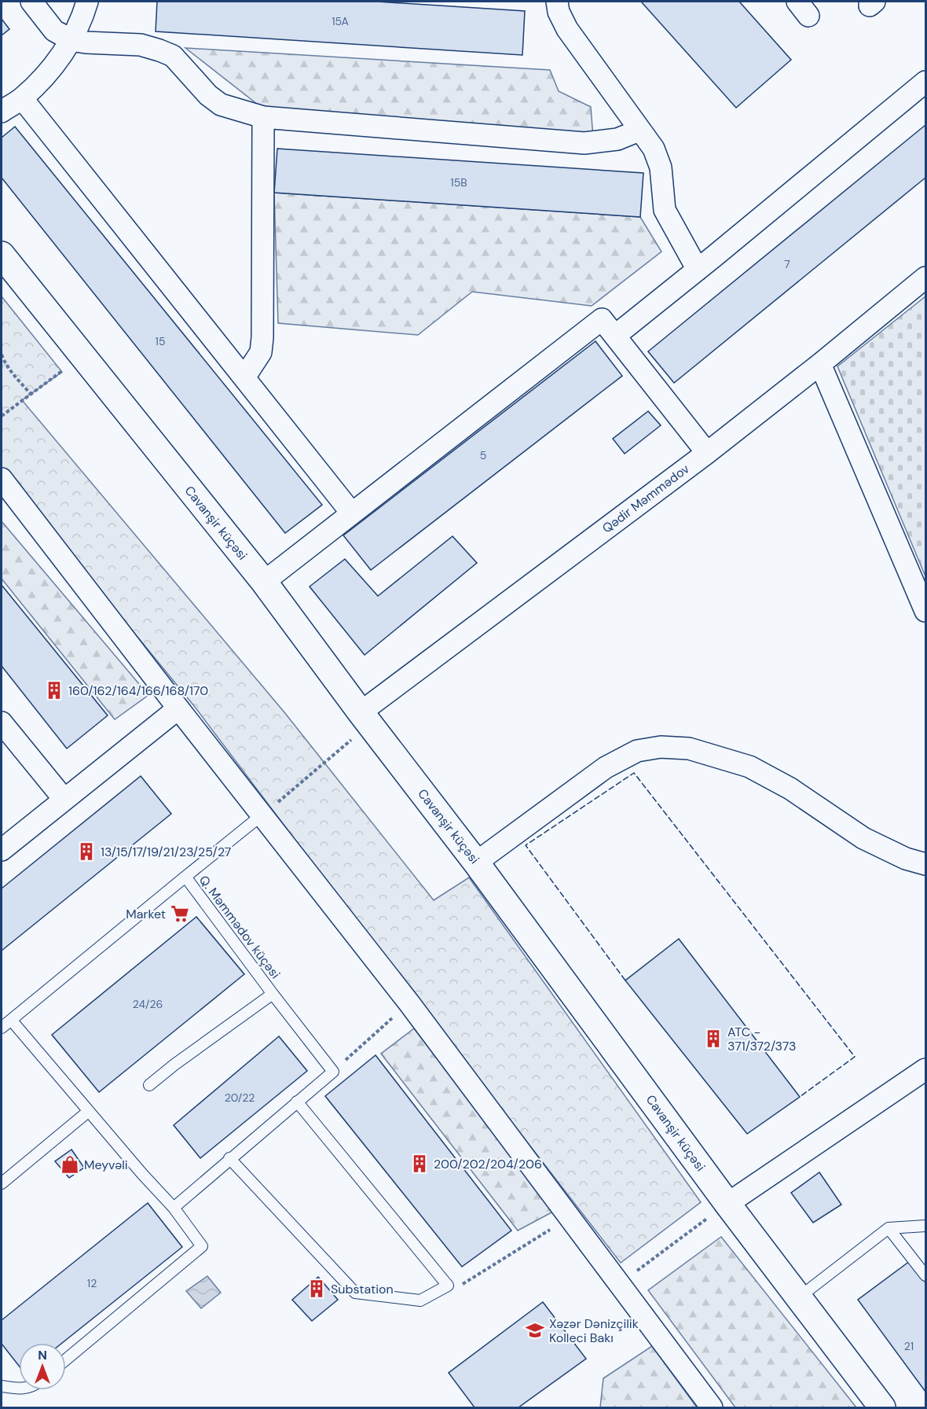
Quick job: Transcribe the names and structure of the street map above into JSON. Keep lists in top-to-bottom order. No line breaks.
{"streets":{"street":["Qədir Məmmədov","Cavanşir küçəsi"],"lane":["Q. Məmmədov küçəsi"]},"crossings":[["Qədir Məmmədov","Cavanşir küçəsi"]],"places":{"building":["160/162/164/166/168/170","13/15/17/19/21/23/25/27","ATC - 371/372/373","200/202/204/206","Substation"],"supermarket":["Market"],"shop":["Meyvəli"],"school or university":["Xəzər Dənizçilik Kolleci Bakı"]},"house_numbers":["15A","15B","7","15","5","24/26","20/22","12","21"],"north":"top"}
